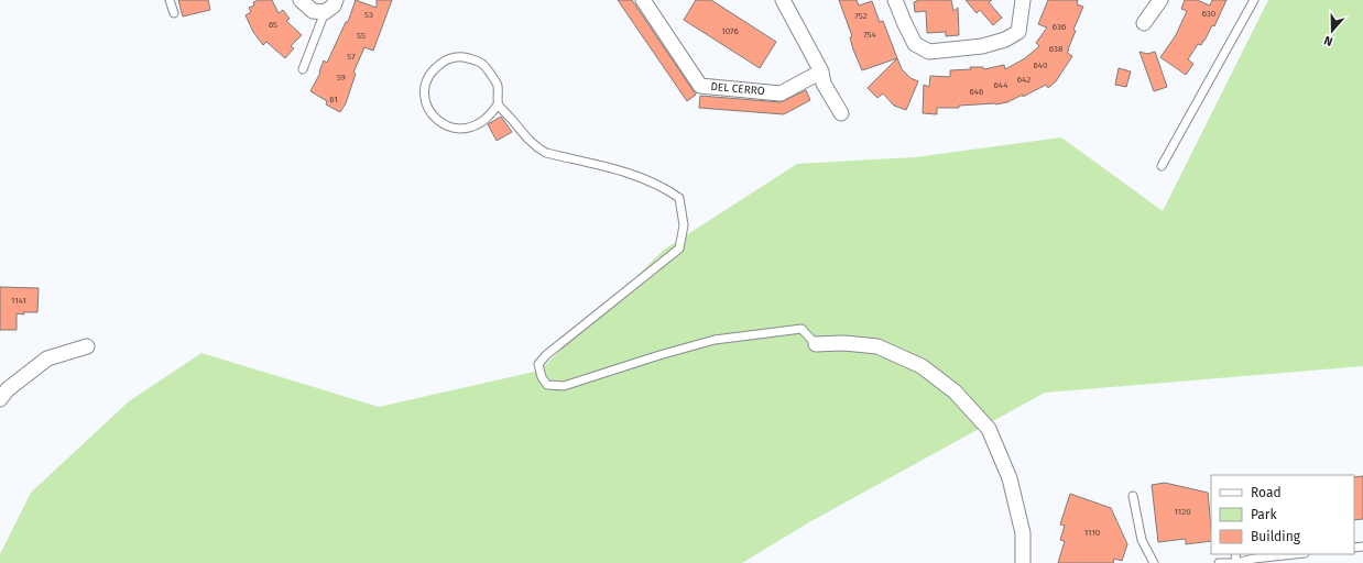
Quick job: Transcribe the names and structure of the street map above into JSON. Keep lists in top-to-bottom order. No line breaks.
{"streets":{"street":["DEL CERRO"]},"house_numbers":["630","53","752","65","636","1076","754","55","638","57","640","59","642","644","646","61","1141","1120","1110"],"legend":["Road","Park","Building"],"north":"bottom"}
